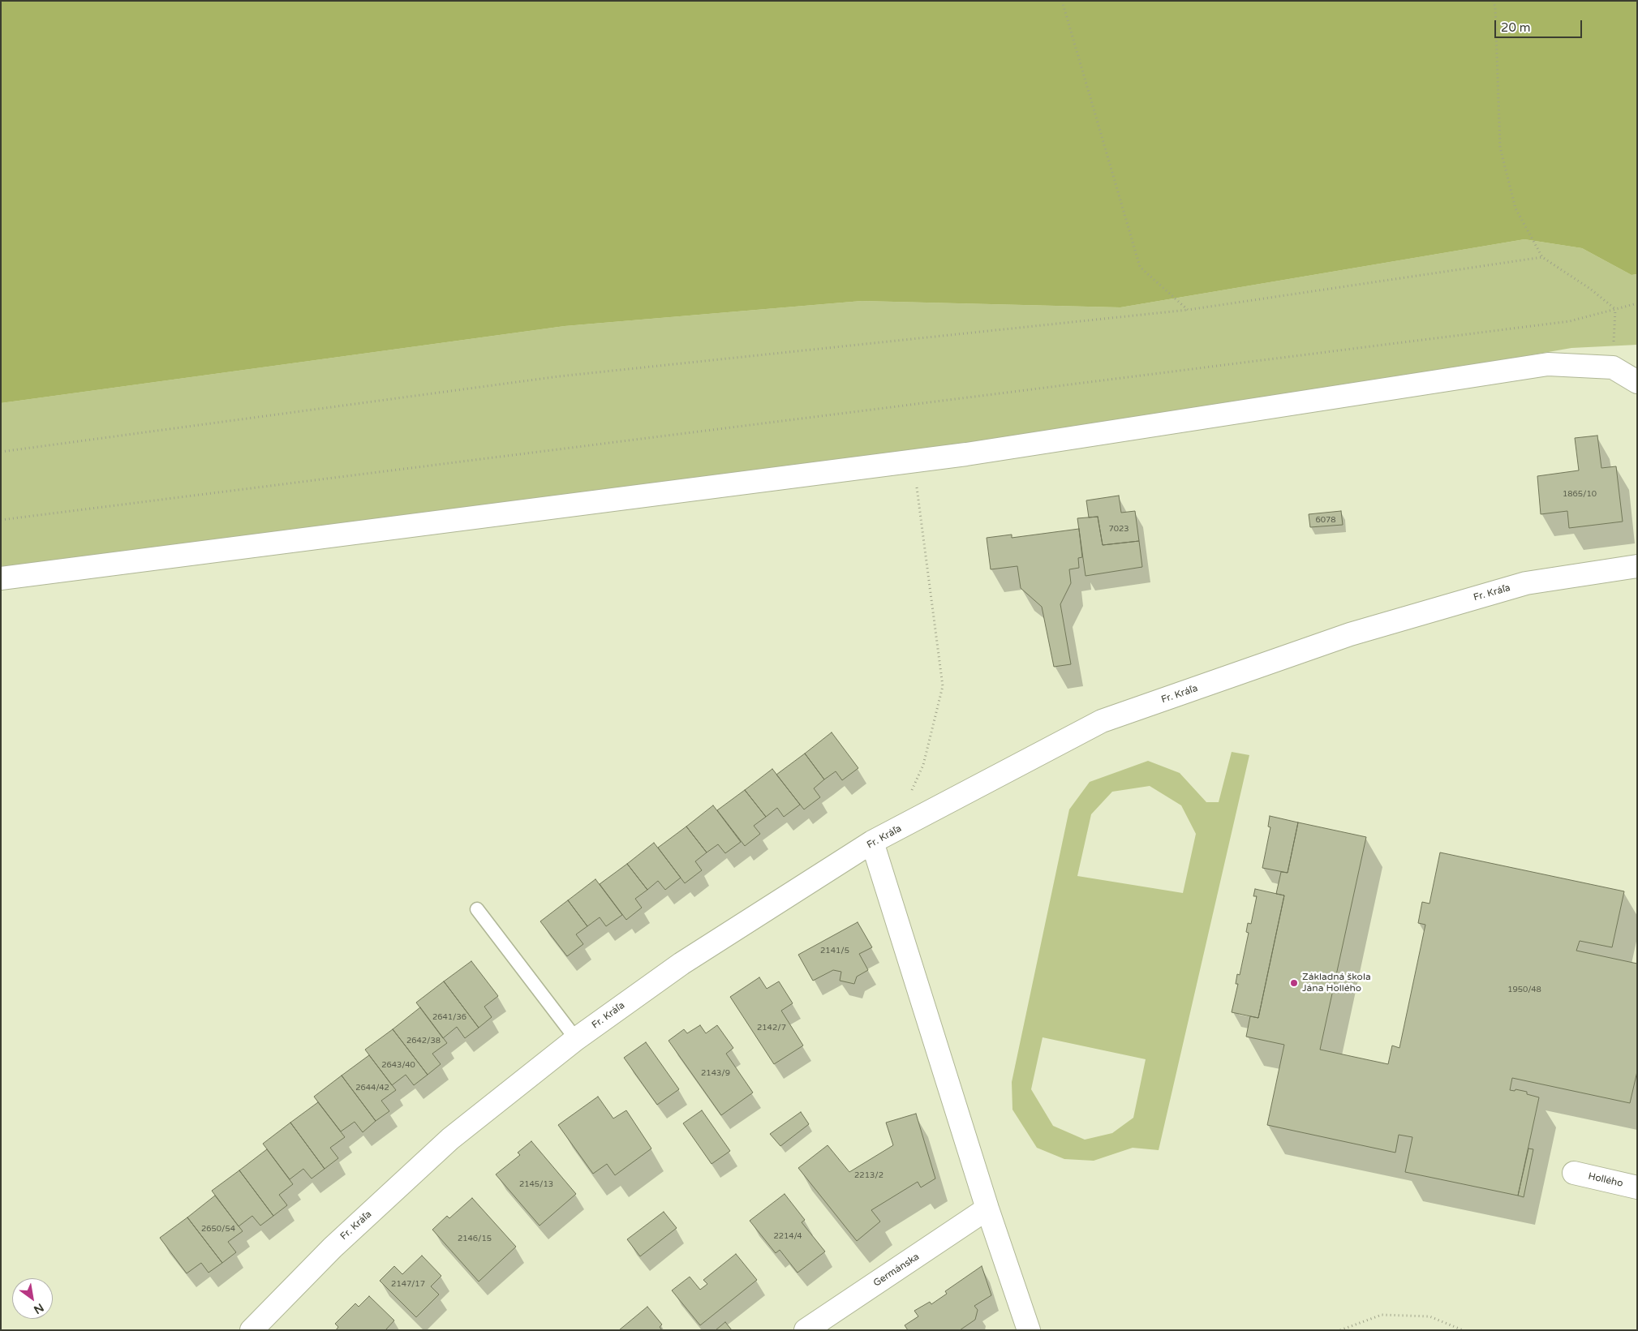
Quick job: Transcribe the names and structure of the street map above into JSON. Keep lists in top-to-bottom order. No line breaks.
{"streets":{"street":["Fr. Kráľa","Hollého","Germánska"]},"places":["Základná škola Jána Hollého"],"house_numbers":["1865/10","6078","7023","2141/5","1950/48","2641/36","2142/7","2642/38","2643/40","2143/9","2644/42","2213/2","2145/13","2650/54","2214/4","2146/15","2147/17"],"scale_bar":"20 m","north":"bottom right"}
